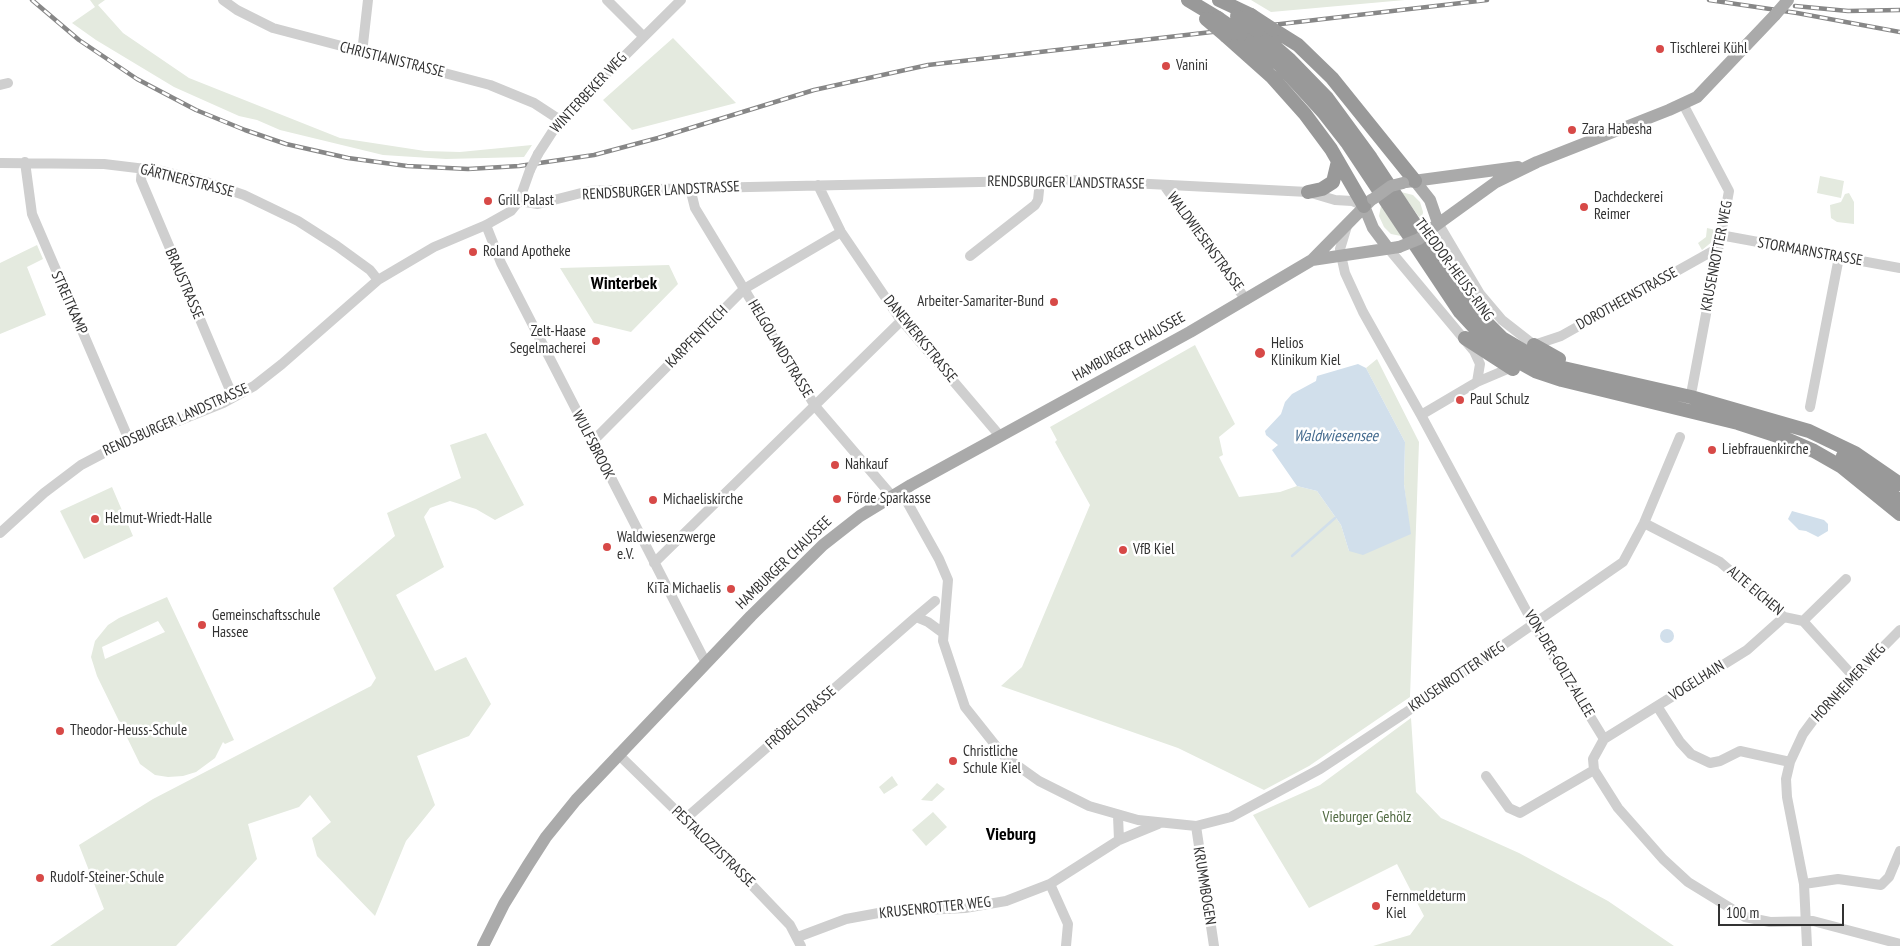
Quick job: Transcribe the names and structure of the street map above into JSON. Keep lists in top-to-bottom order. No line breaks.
{"streets":{"highway":["THEODOR-HEUSS-RING"],"main road":["HAMBURGER CHAUSSEE"],"street":["CHRISTIANISTRASSE","WINTERBEKER WEG","GÄRTNERSTRASSE","RENDSBURGER LANDSTRASSE","WALDWIESENSTRASSE","STORMARNSTRASSE","KRUSENROTTER WEG","BRAUSTRASSE","DOROTHEENSTRASSE","STREITKAMP","KARPFENTEICH","DANEWERKSTRASSE","HELGOLANDSTRASSE","WULFSBROOK","ALTE EICHEN","VON-DER-GOLTZ-ALLEE","VOGELHAIN","HORNHEIMER WEG","FRÖBELSTRASSE","PESTALOZZISTRASSE","KRUMMBOGEN"]},"crossings":[["CHRISTIANISTRASSE","WINTERBEKER WEG"],["WINTERBEKER WEG","RENDSBURGER LANDSTRASSE"],["GÄRTNERSTRASSE","RENDSBURGER LANDSTRASSE"],["GÄRTNERSTRASSE","BRAUSTRASSE"],["GÄRTNERSTRASSE","STREITKAMP"],["RENDSBURGER LANDSTRASSE","WALDWIESENSTRASSE"],["RENDSBURGER LANDSTRASSE","THEODOR-HEUSS-RING"],["RENDSBURGER LANDSTRASSE","BRAUSTRASSE"],["RENDSBURGER LANDSTRASSE","STREITKAMP"],["RENDSBURGER LANDSTRASSE","DANEWERKSTRASSE"],["RENDSBURGER LANDSTRASSE","HAMBURGER CHAUSSEE"],["RENDSBURGER LANDSTRASSE","HELGOLANDSTRASSE"],["RENDSBURGER LANDSTRASSE","WULFSBROOK"],["WALDWIESENSTRASSE","HAMBURGER CHAUSSEE"],["STORMARNSTRASSE","KRUSENROTTER WEG"],["KRUSENROTTER WEG","DOROTHEENSTRASSE"],["KRUSENROTTER WEG","HAMBURGER CHAUSSEE"],["KRUSENROTTER WEG","HELGOLANDSTRASSE"],["KRUSENROTTER WEG","ALTE EICHEN"],["KRUSENROTTER WEG","VON-DER-GOLTZ-ALLEE"],["KRUSENROTTER WEG","PESTALOZZISTRASSE"],["KRUSENROTTER WEG","KRUMMBOGEN"],["THEODOR-HEUSS-RING","DOROTHEENSTRASSE"],["THEODOR-HEUSS-RING","HAMBURGER CHAUSSEE"],["KARPFENTEICH","DANEWERKSTRASSE"],["KARPFENTEICH","HELGOLANDSTRASSE"],["KARPFENTEICH","WULFSBROOK"],["DANEWERKSTRASSE","HAMBURGER CHAUSSEE"],["HAMBURGER CHAUSSEE","HELGOLANDSTRASSE"],["HAMBURGER CHAUSSEE","WULFSBROOK"],["HAMBURGER CHAUSSEE","VON-DER-GOLTZ-ALLEE"],["HAMBURGER CHAUSSEE","PESTALOZZISTRASSE"],["ALTE EICHEN","VOGELHAIN"],["ALTE EICHEN","HORNHEIMER WEG"],["VON-DER-GOLTZ-ALLEE","VOGELHAIN"],["FRÖBELSTRASSE","PESTALOZZISTRASSE"]],"districts":["Winterbek","Vieburg"],"water":["Waldwiesensee"],"parks":["Vieburger Gehölz"],"places":["Tischlerei Kühl","Vanini","Zara Habesha","Grill Palast","Dachdeckerei Reimer","Roland Apotheke","Arbeiter-Samariter-Bund","Zelt-Haase Segelmacherei","Helios Klinikum Kiel","Paul Schulz","Liebfrauenkirche","Nahkauf","Förde Sparkasse","Michaeliskirche","Helmut-Wriedt-Halle","Waldwiesenzwerge e.V.","VfB Kiel","KiTa Michaelis","Gemeinschaftsschule Hassee","Theodor-Heuss-Schule","Christliche Schule Kiel","Rudolf-Steiner-Schule","Fernmeldeturm Kiel"],"scale_bar":"100 m"}
